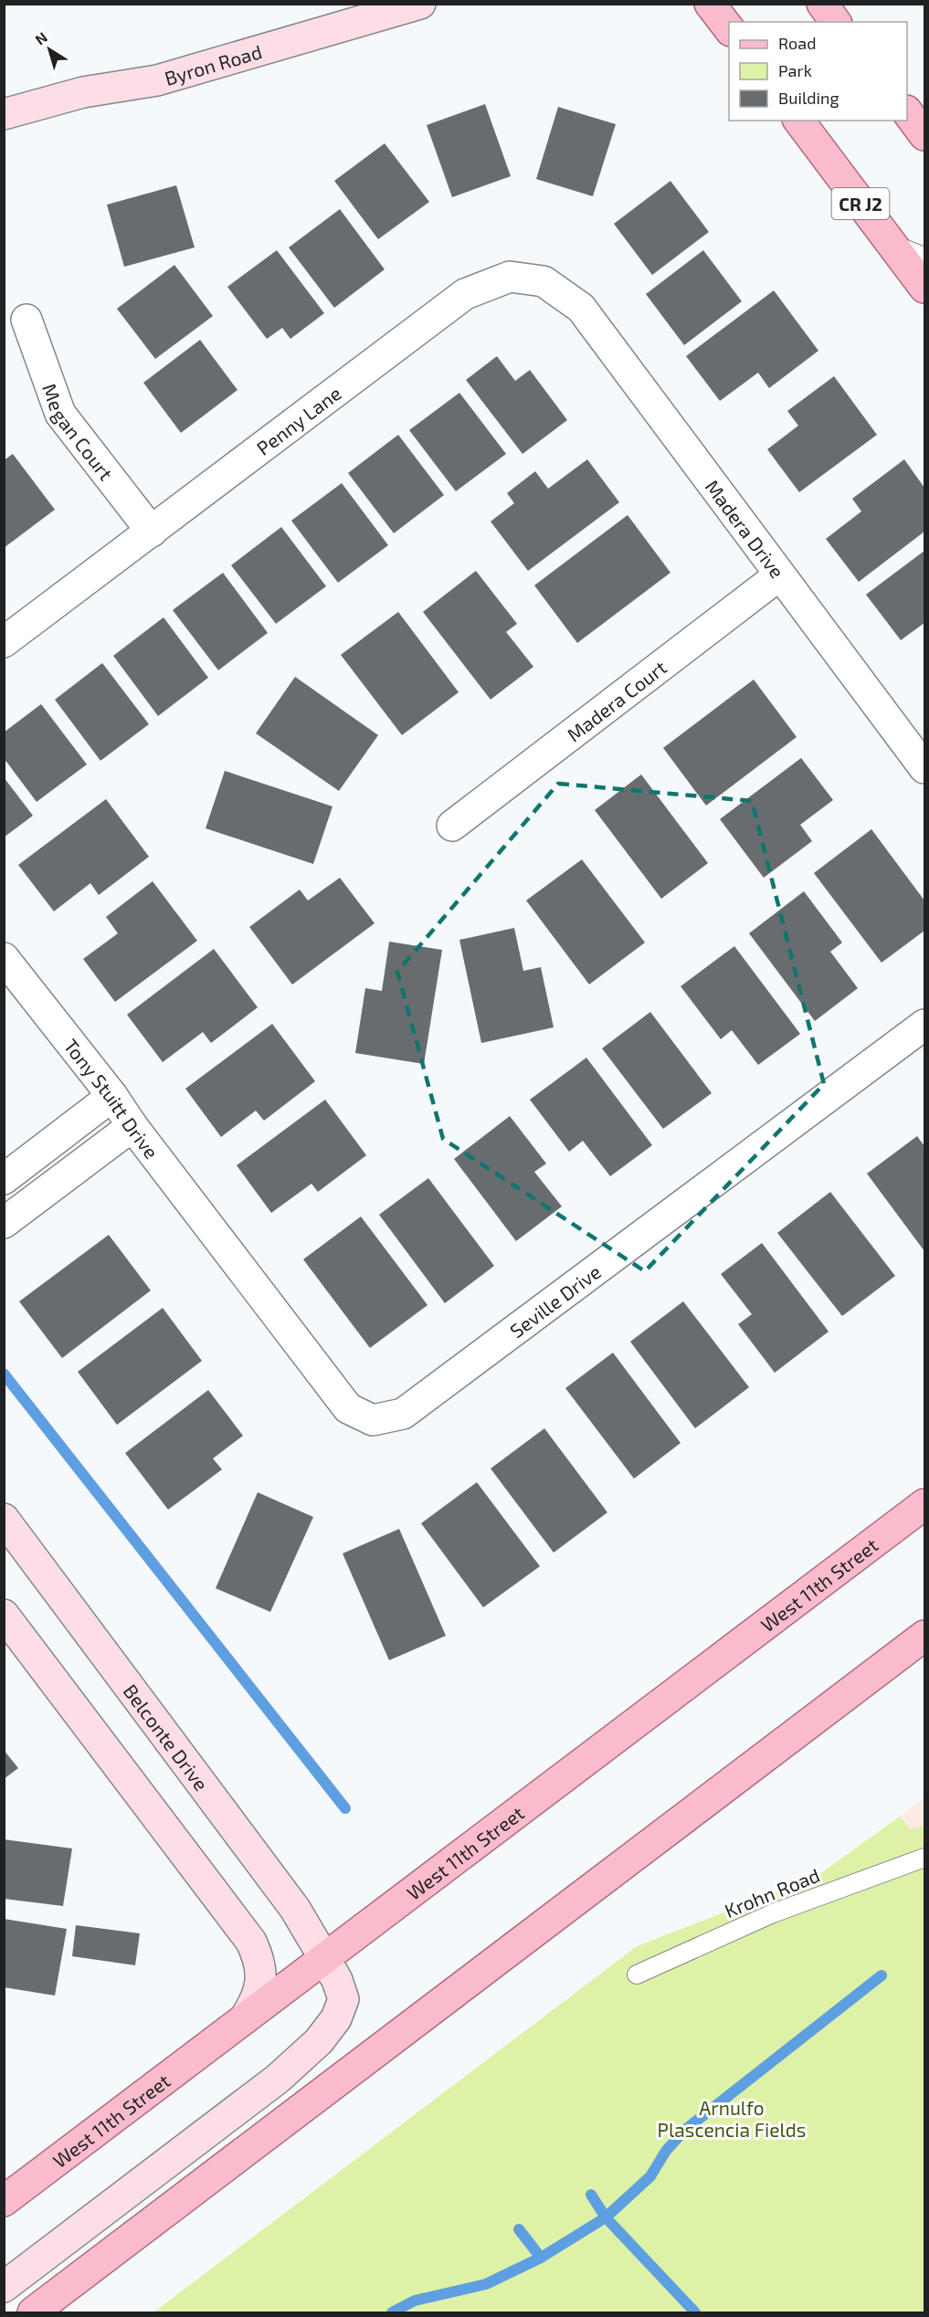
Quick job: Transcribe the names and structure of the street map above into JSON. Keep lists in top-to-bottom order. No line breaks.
{"streets":{"main road":["Byron Road","CR J2","West 11th Street","Belconte Drive"],"street":["Penny Lane","Megan Court","Madera Drive","Madera Court","Tony Stuitt Drive","Seville Drive"],"lane":["Krohn Road"]},"crossings":[["Penny Lane","Megan Court"],["Penny Lane","Madera Drive"],["Madera Drive","Madera Court"],["Tony Stuitt Drive","Seville Drive"],["West 11th Street","Belconte Drive"]],"parks":["Arnulfo Plascencia Fields"],"legend":["Road","Park","Building"],"north":"top left"}
